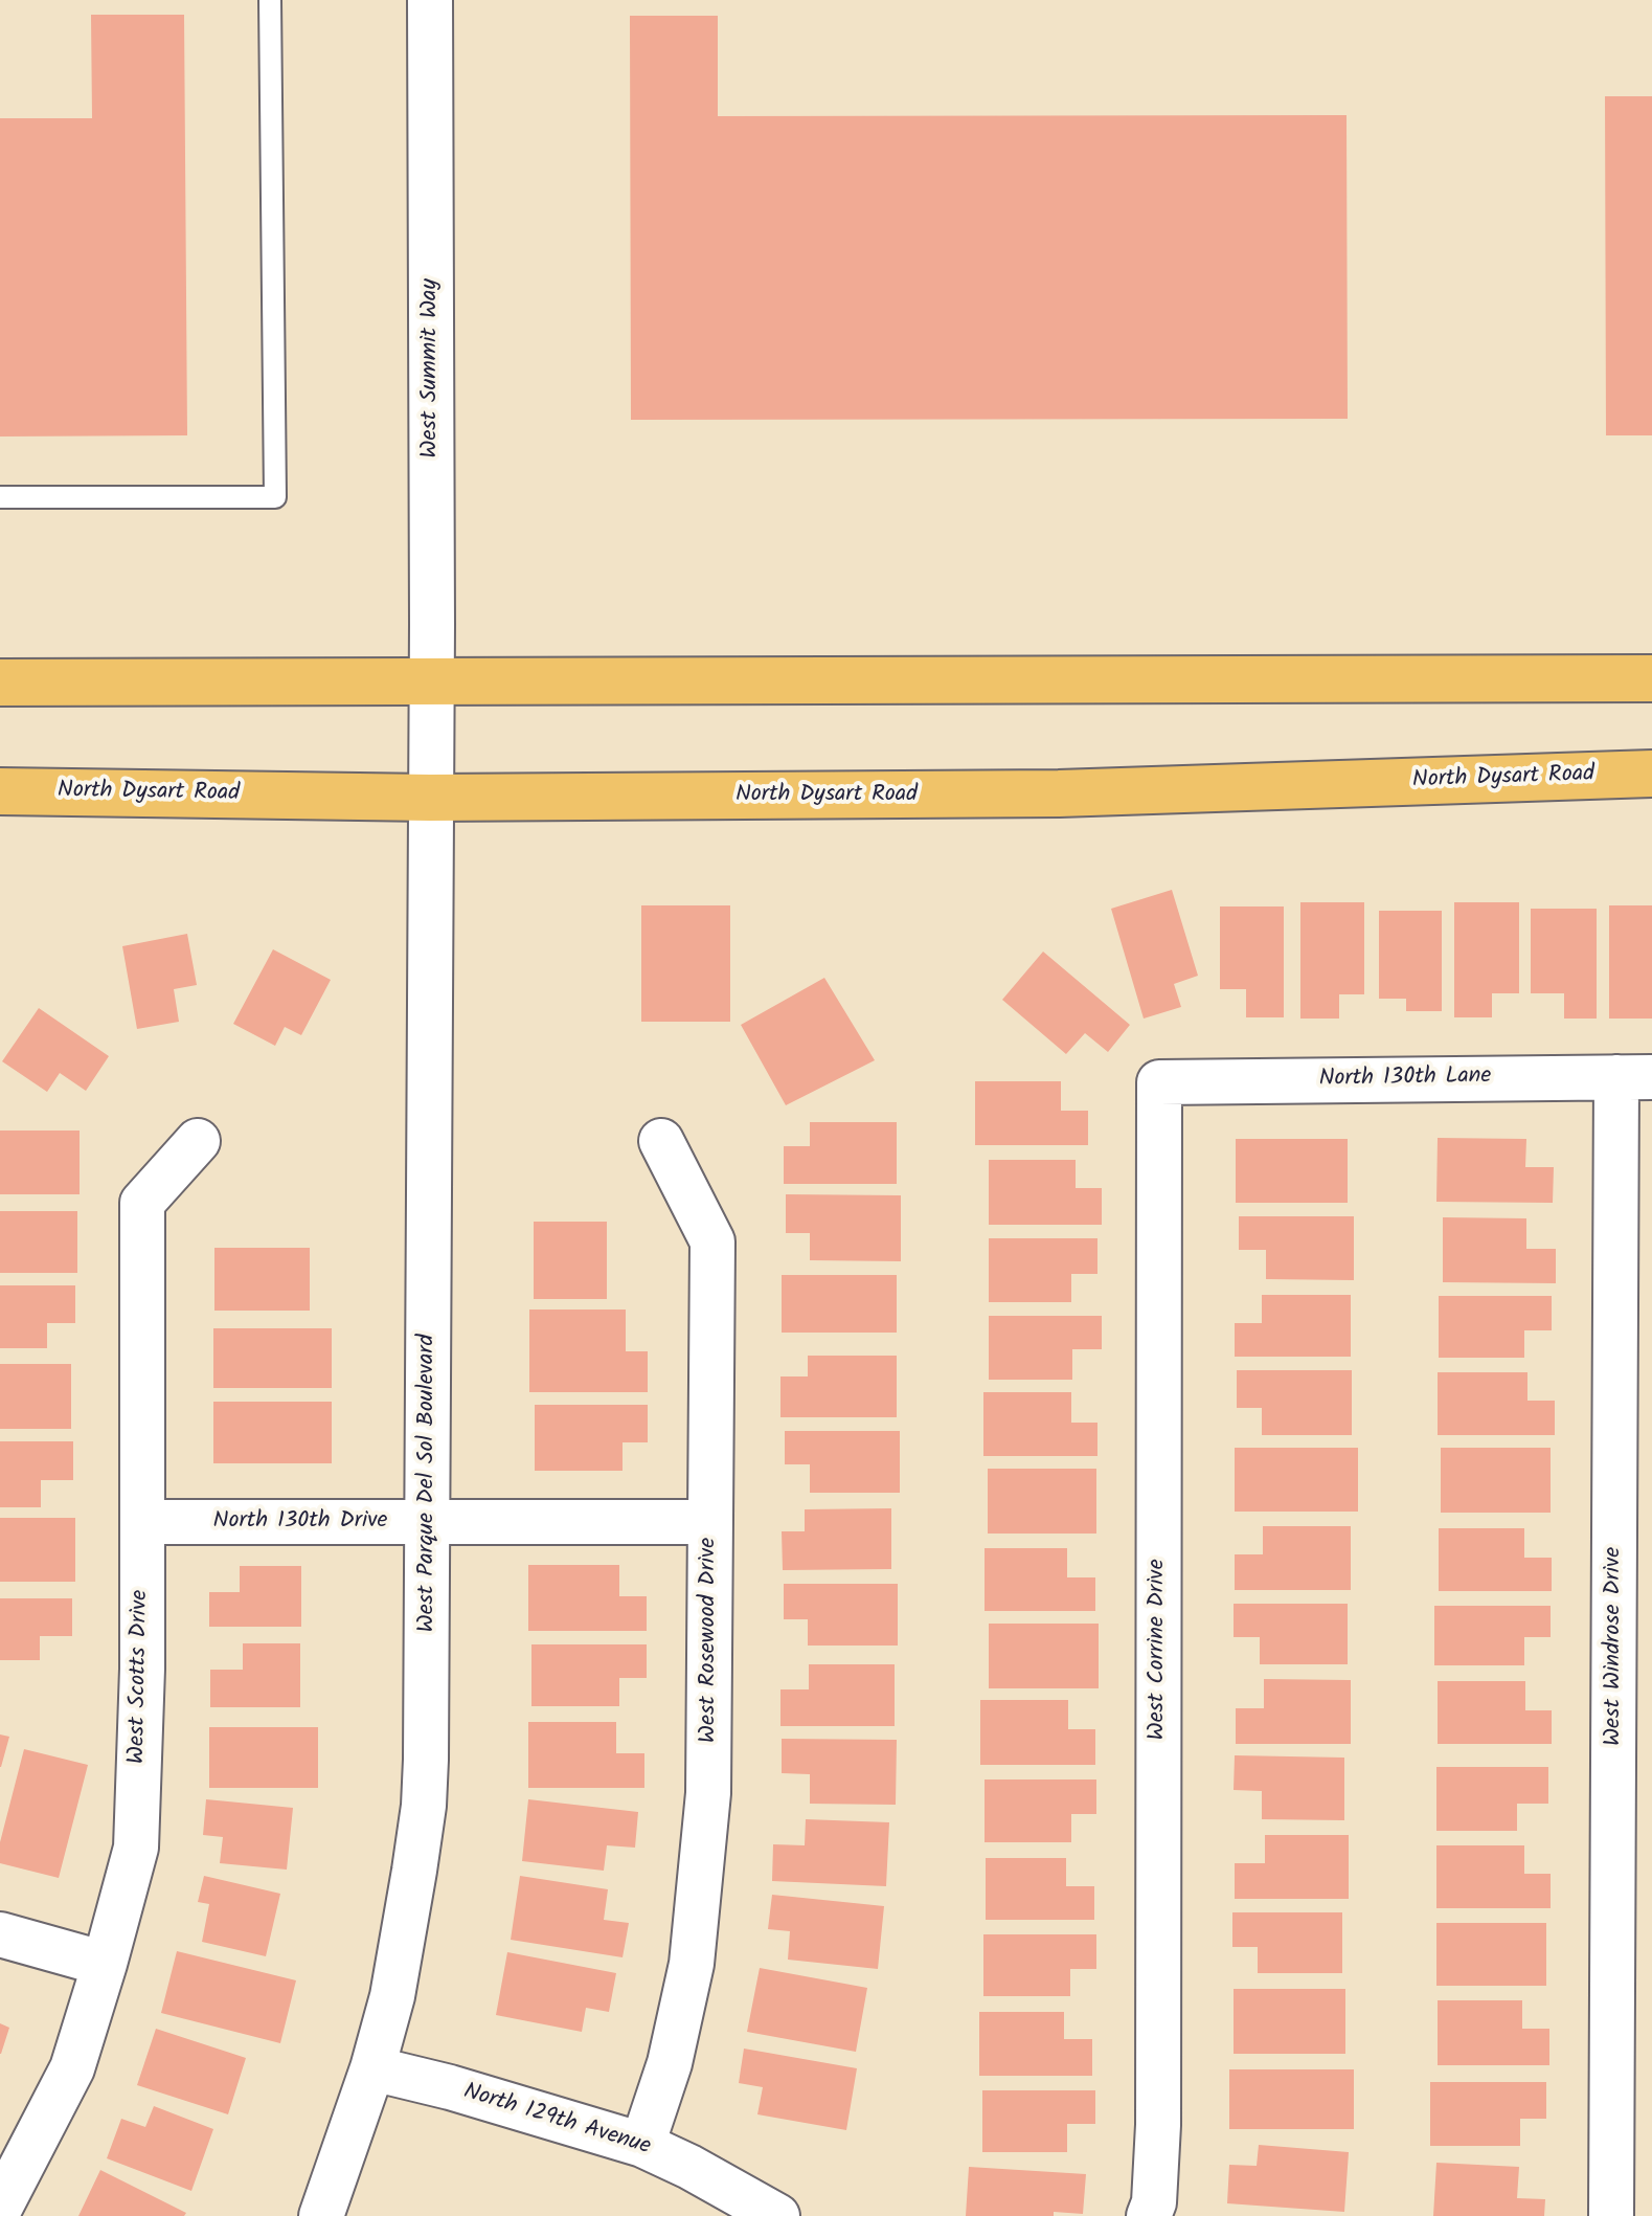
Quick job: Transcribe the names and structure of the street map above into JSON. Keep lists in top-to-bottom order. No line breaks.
{"streets":{"main road":["North Dysart Road"],"street":["West Summit Way","North 130th Lane","West Parque Del Sol Boulevard","North 130th Drive","West Rosewood Drive","West Windrose Drive","West Corrine Drive","West Scotts Drive","North 129th Avenue"]},"crossings":[["West Summit Way","West Parque Del Sol Boulevard"],["North Dysart Road","West Parque Del Sol Boulevard"],["North 130th Lane","West Windrose Drive"],["North 130th Lane","West Corrine Drive"],["West Parque Del Sol Boulevard","North 130th Drive"],["West Parque Del Sol Boulevard","North 129th Avenue"],["North 130th Drive","West Rosewood Drive"],["North 130th Drive","West Scotts Drive"],["West Rosewood Drive","North 129th Avenue"]]}
